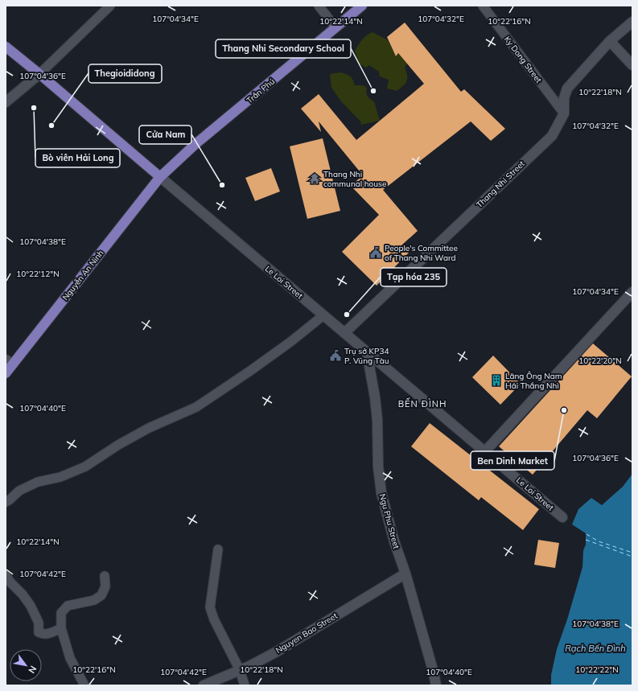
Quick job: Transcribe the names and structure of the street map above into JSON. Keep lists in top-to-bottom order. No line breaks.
{"streets":{"main road":["Trần Phú","Nguyễn An Ninh","Le Loi Street"],"street":["Thang Nhi Street","Ngu Phu Street","Nguyen Bao Street"],"lane":["Ky Dong Street"]},"crossings":[["Ky Dong Street","Thang Nhi Street"],["Trần Phú","Nguyễn An Ninh"],["Trần Phú","Le Loi Street"],["Thang Nhi Street","Le Loi Street"],["Nguyễn An Ninh","Le Loi Street"],["Le Loi Street","Ngu Phu Street"],["Ngu Phu Street","Nguyen Bao Street"]],"districts":["BẾN ĐÌNH"],"water":["Rạch Bến Đình"],"places":{"other":["Thang Nhi Secondary School","Bò viên Hải Long","Thegioididong","Cửa Nam","Tạp hóa 235","Ben Dinh Market"],"temple":["Thang Nhi communal house"],"public building":["People's Committee of Thang Nhi Ward","Trụ sở KP34 P. Vũng Tàu"],"building":["Lăng Ông Nam Hải Thắng Nhì"]},"north":"bottom right","coordinates":["107°04'34\"E","107°04'32\"E","10°22'14\"N","10°22'16\"N","107°04'36\"E","10°22'18\"N","107°04'38\"E","10°22'12\"N","10°22'20\"N","107°04'40\"E","107°04'42\"E","10°22'22\"N"]}
